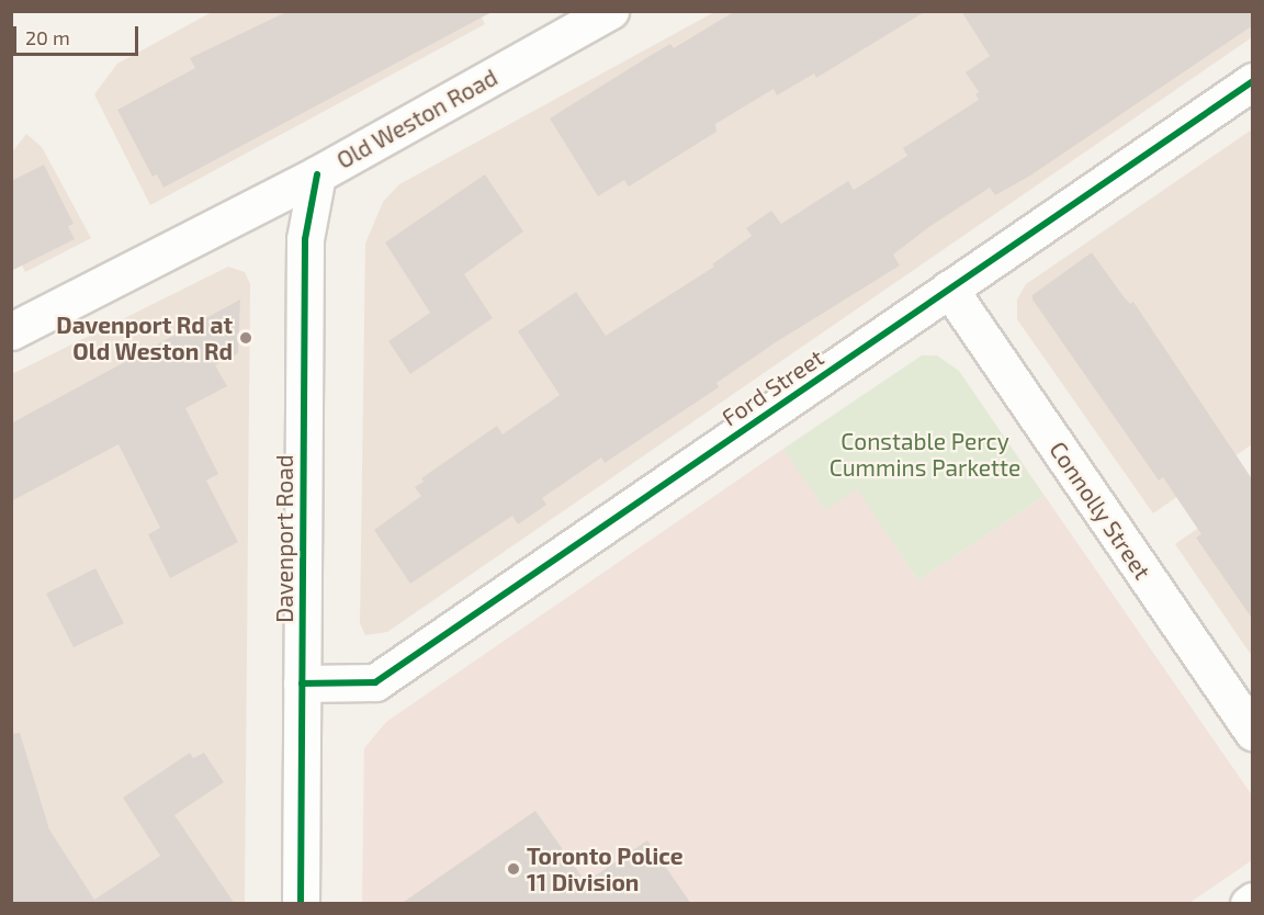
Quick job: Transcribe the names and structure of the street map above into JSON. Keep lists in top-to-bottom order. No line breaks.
{"streets":{"street":["Old Weston Road","Ford Street","Connolly Street","Davenport Road"]},"crossings":[["Old Weston Road","Davenport Road"],["Ford Street","Connolly Street"],["Ford Street","Davenport Road"]],"parks":["Constable Percy Cummins Parkette"],"places":["Davenport Rd at Old Weston Rd","Toronto Police 11 Division"],"scale_bar":"20 m"}
